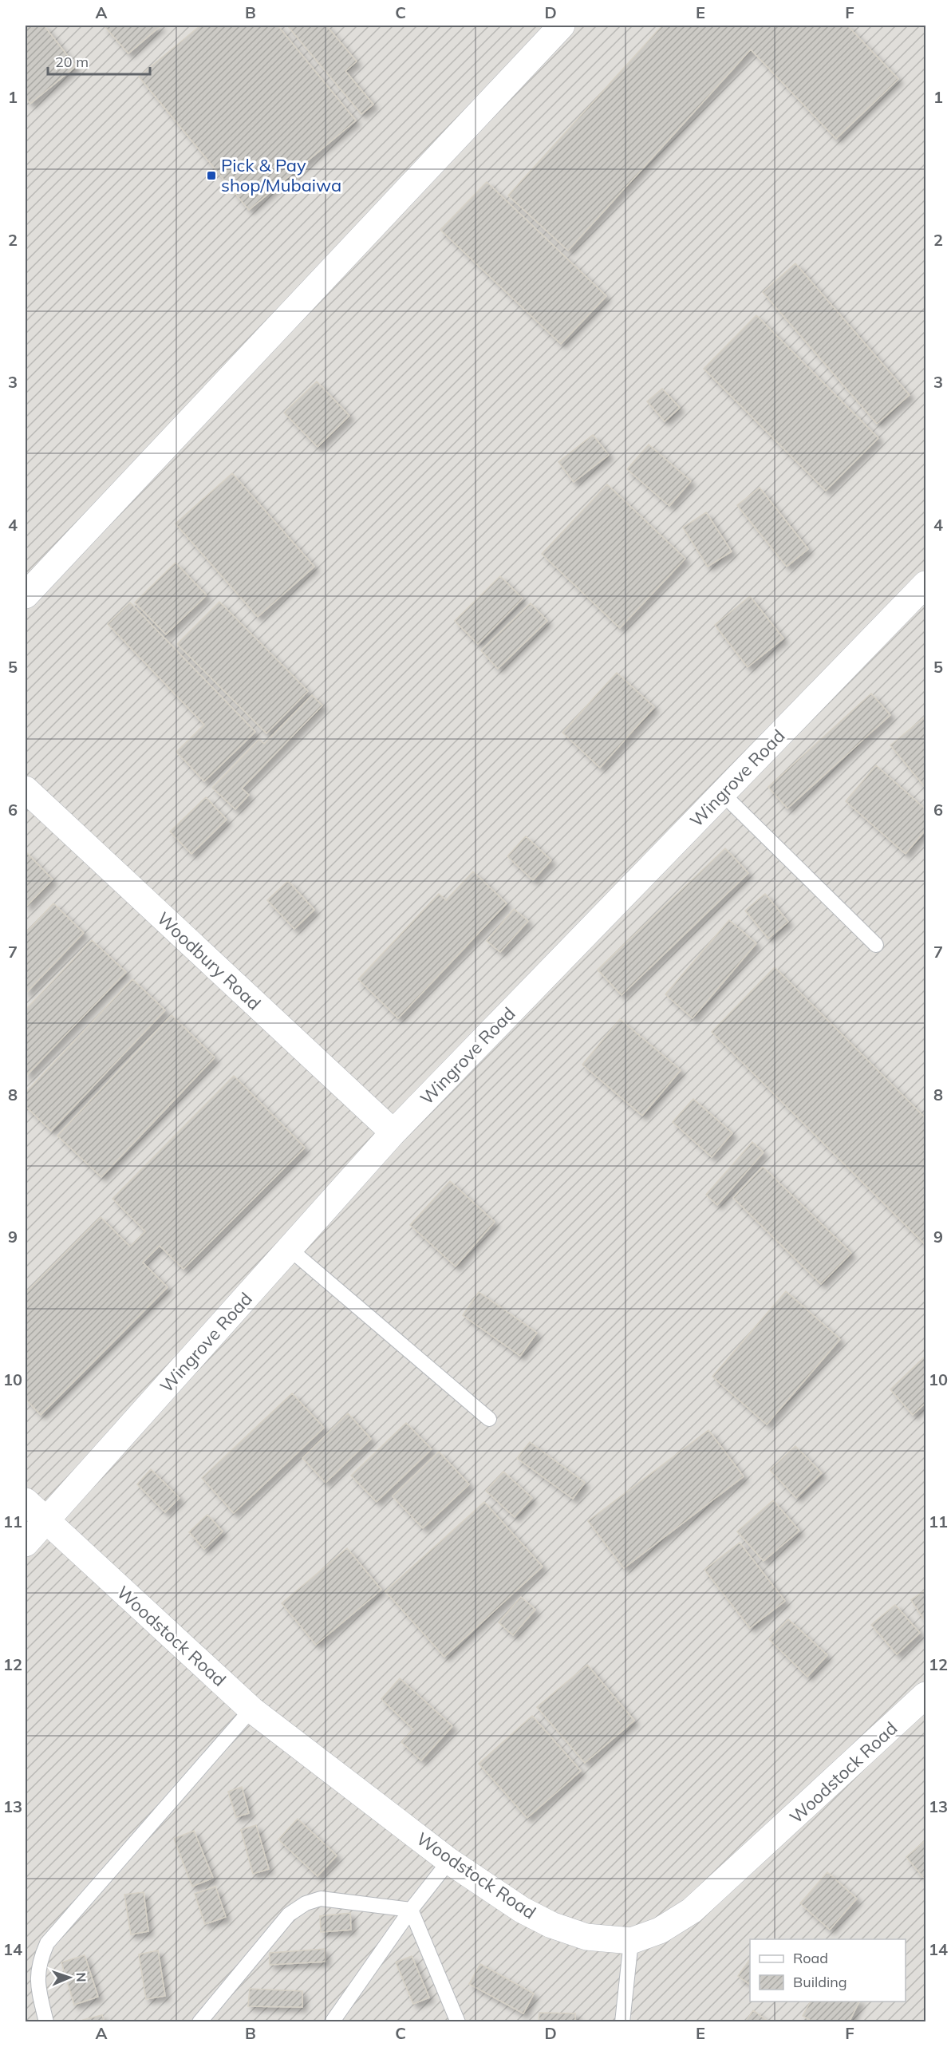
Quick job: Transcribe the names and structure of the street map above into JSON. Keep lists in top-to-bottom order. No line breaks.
{"streets":{"street":["Wingrove Road","Woodbury Road","Woodstock Road"]},"crossings":[["Wingrove Road","Woodbury Road"],["Wingrove Road","Woodstock Road"]],"places":{"transit":["Pick & Pay shop/Mubaiwa"]},"legend":["Road","Building"],"scale_bar":"20 m","north":"right","grid":{"columns":["A","B","C","D","E","F"],"rows":["1","2","3","4","5","6","7","8","9","10","11","12","13","14"]}}
